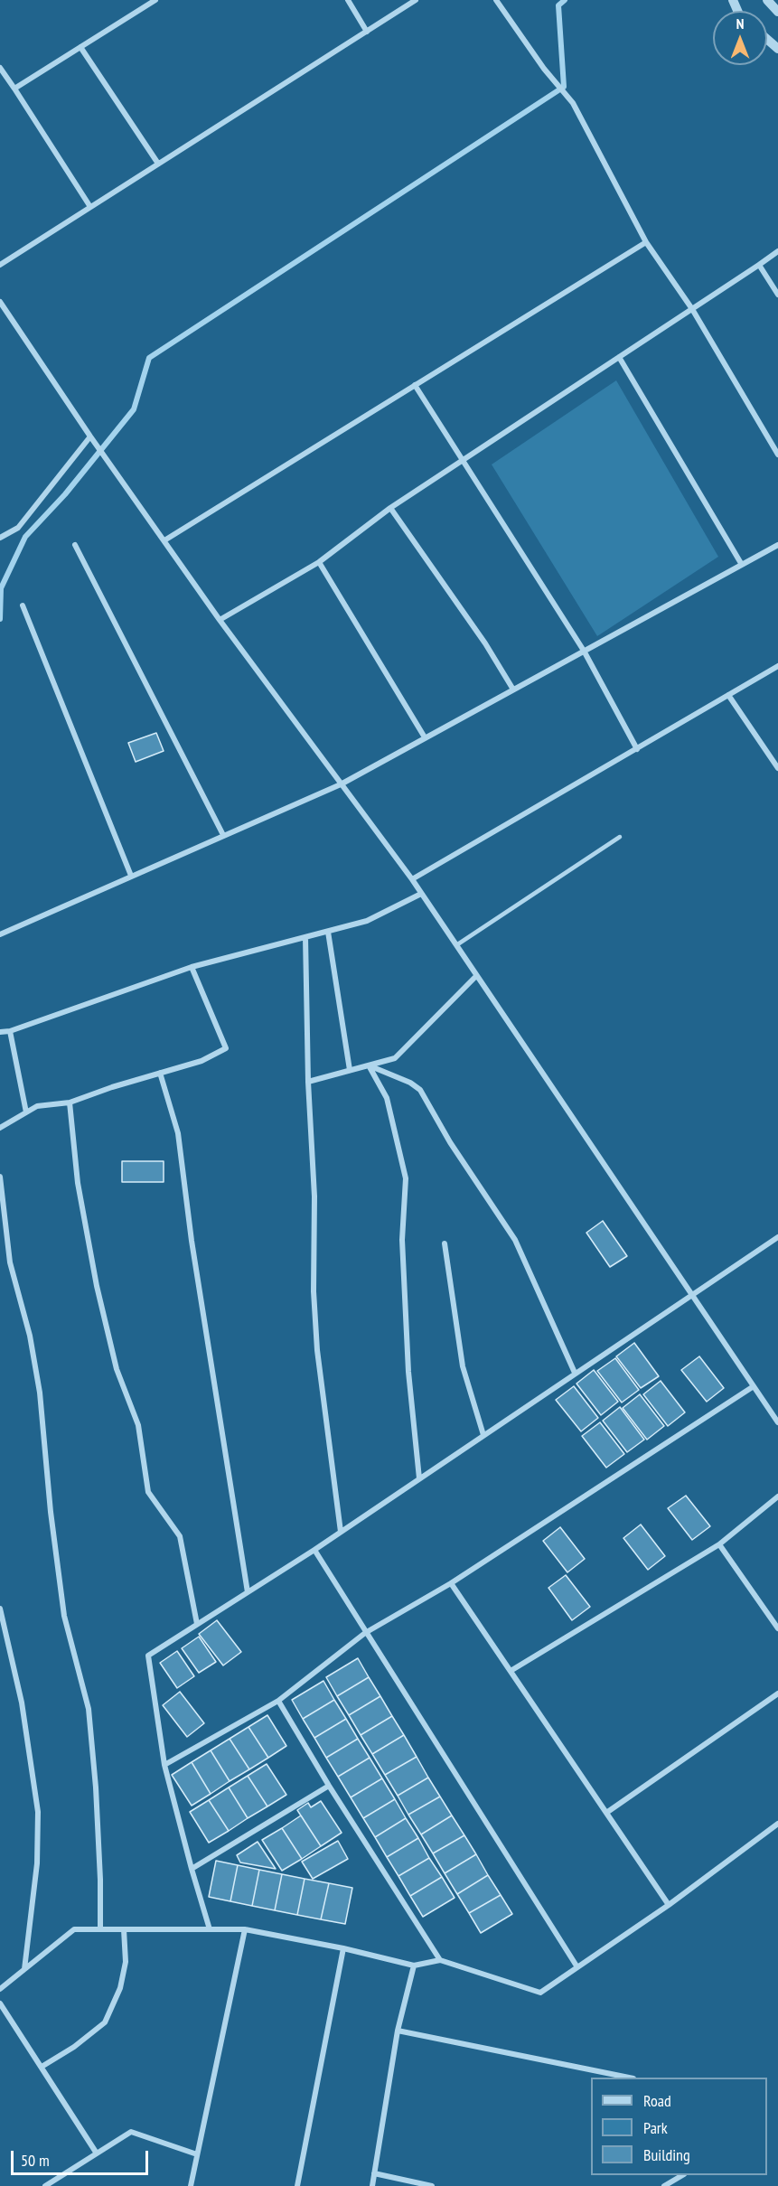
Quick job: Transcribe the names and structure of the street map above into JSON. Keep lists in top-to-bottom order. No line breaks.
{"legend":["Road","Park","Building"],"scale_bar":"50 m","north":"top"}
